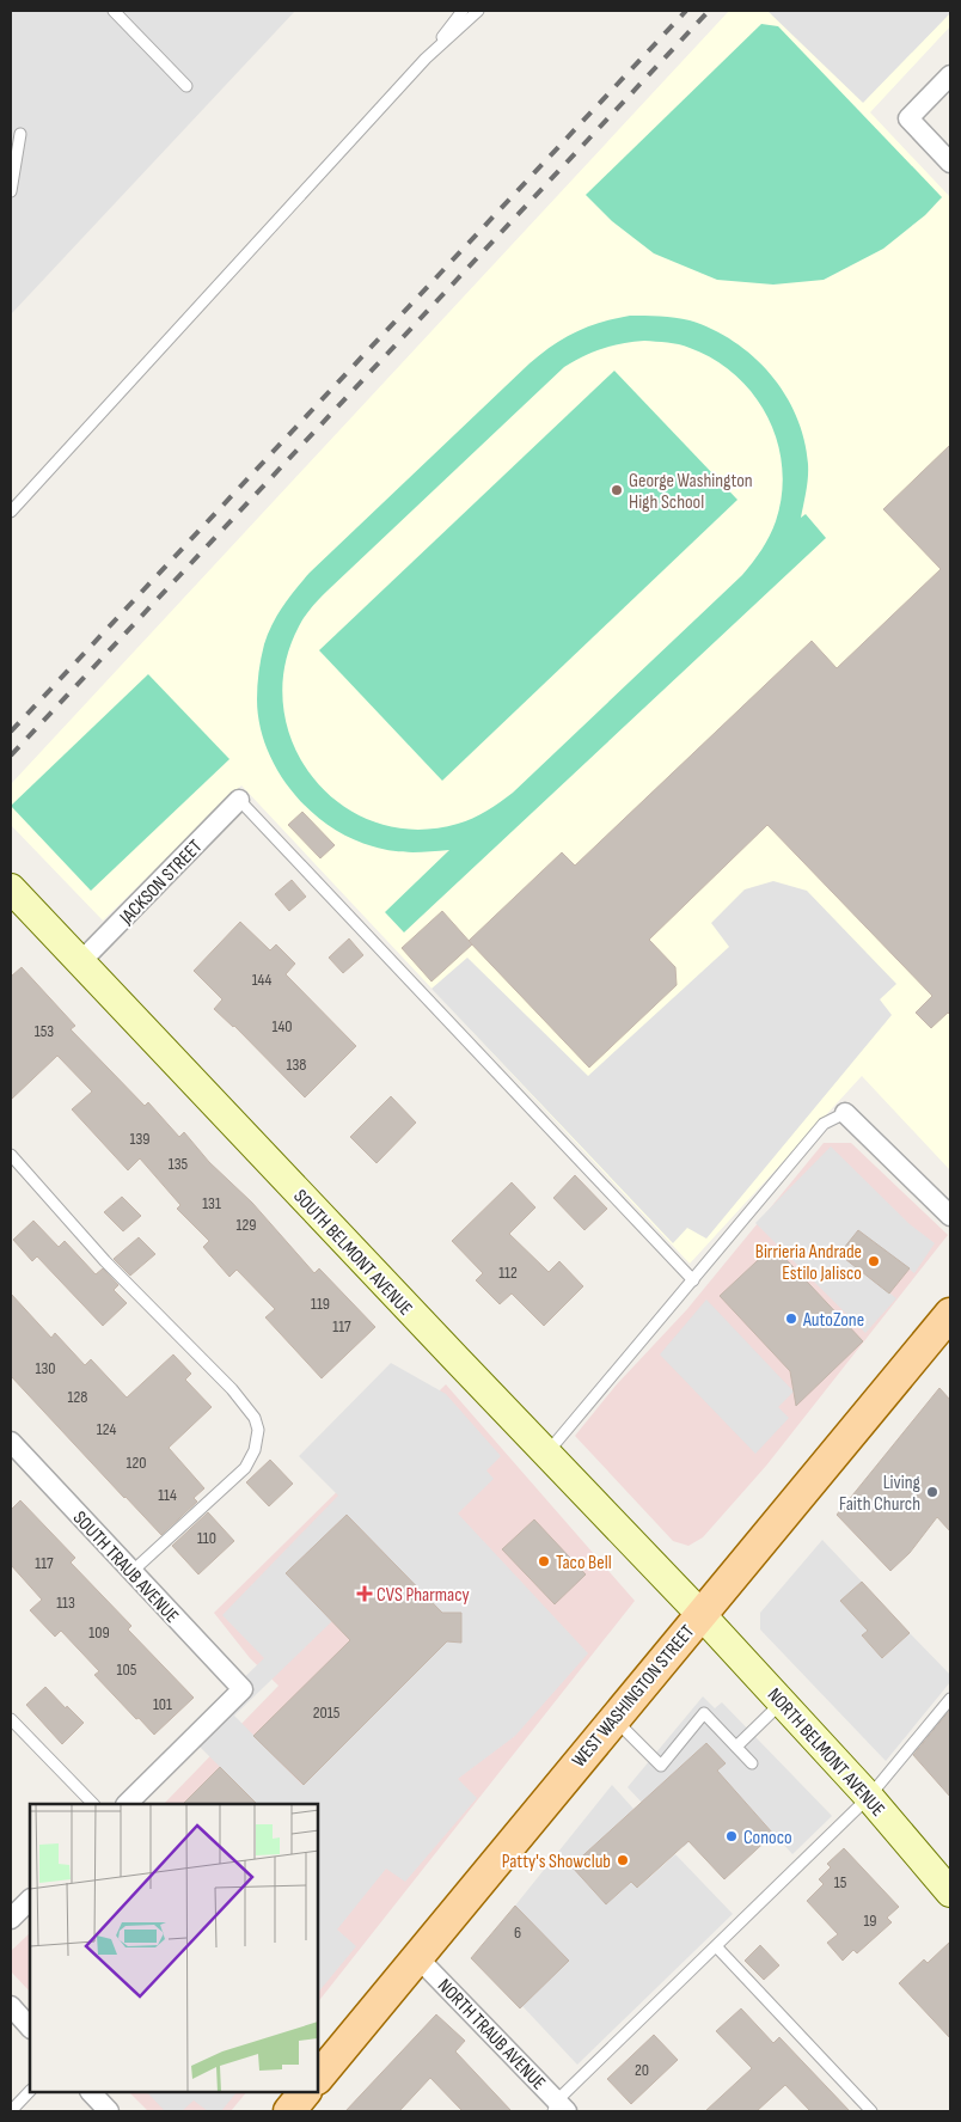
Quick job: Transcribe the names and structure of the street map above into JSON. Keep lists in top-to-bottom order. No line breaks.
{"streets":{"main road":["SOUTH BELMONT AVENUE","WEST WASHINGTON STREET","NORTH BELMONT AVENUE"],"street":["JACKSON STREET","SOUTH TRAUB AVENUE","NORTH TRAUB AVENUE"]},"crossings":[["JACKSON STREET","SOUTH BELMONT AVENUE"],["SOUTH BELMONT AVENUE","WEST WASHINGTON STREET"],["SOUTH BELMONT AVENUE","NORTH BELMONT AVENUE"],["WEST WASHINGTON STREET","NORTH BELMONT AVENUE"],["WEST WASHINGTON STREET","NORTH TRAUB AVENUE"]],"places":{"other":["George Washington High School","Birrieria Andrade Estilo Jalisco","AutoZone","Living Faith Church","Taco Bell","Conoco","Patty's Showclub"],"health":["CVS Pharmacy"]},"house_numbers":["144","140","153","138","139","135","131","129","112","119","117","130","128","124","120","114","110","117","113","109","105","101","2015","15","19","6","20"]}
